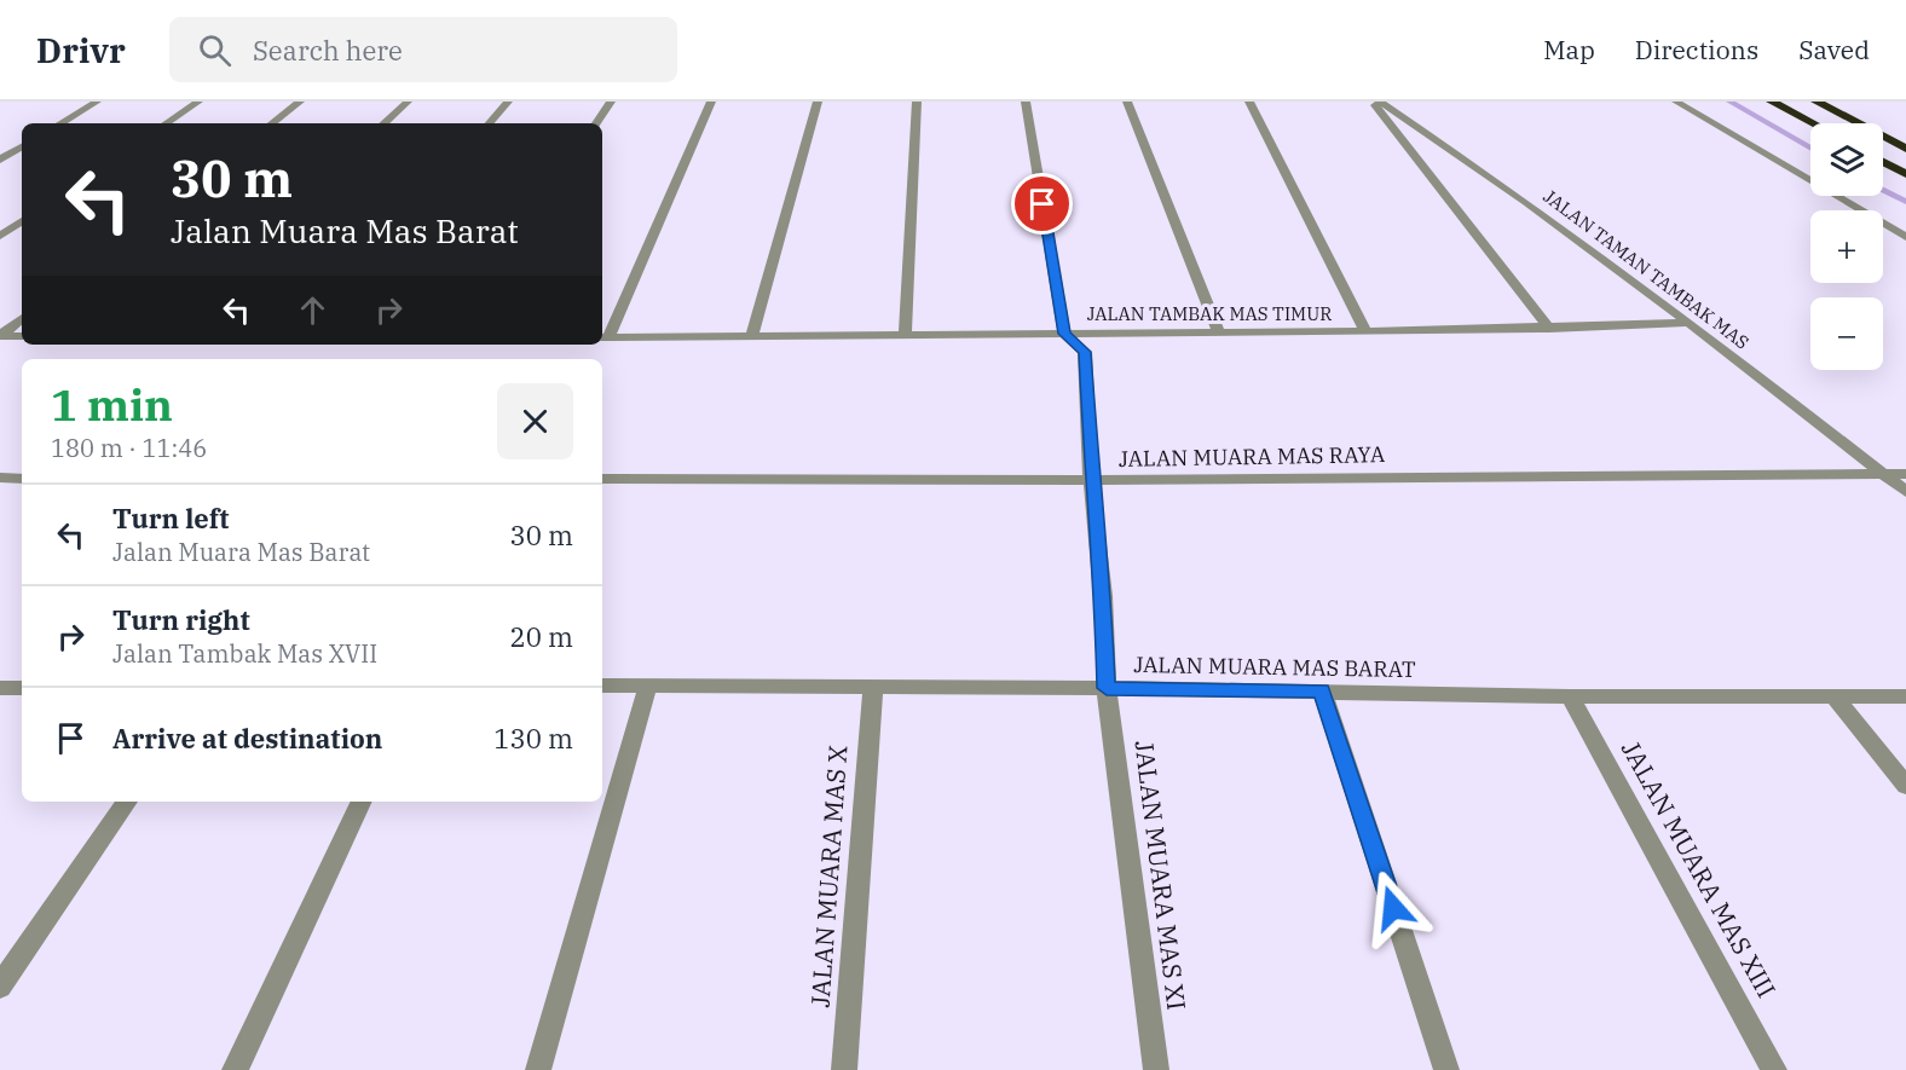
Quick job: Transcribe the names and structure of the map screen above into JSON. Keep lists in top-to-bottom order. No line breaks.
{"streets":{"street":["JALAN TAMAN TAMBAK MAS","JALAN TAMBAK MAS TIMUR","JALAN MUARA MAS RAYA","JALAN MUARA MAS BARAT","JALAN MUARA MAS XIII","JALAN MUARA MAS XI","JALAN MUARA MAS X"]},"crossings":[["JALAN TAMAN TAMBAK MAS","JALAN TAMBAK MAS TIMUR"],["JALAN TAMAN TAMBAK MAS","JALAN MUARA MAS RAYA"],["JALAN TAMBAK MAS TIMUR","JALAN MUARA MAS XI"],["JALAN MUARA MAS RAYA","JALAN MUARA MAS XI"],["JALAN MUARA MAS BARAT","JALAN MUARA MAS XIII"],["JALAN MUARA MAS BARAT","JALAN MUARA MAS XI"],["JALAN MUARA MAS BARAT","JALAN MUARA MAS X"]],"page":{"header":"Drivr","search":"Search here","nav":["Map","Directions","Saved"],"map_buttons":["+","−"],"turn":["30 m","Jalan Muara Mas Barat"],"heading":["1 min","180 m · 11:46"],"list":[{"name":"Turn left","note":"Jalan Muara Mas Barat","value":"30 m"},{"name":"Turn right","note":"Jalan Tambak Mas XVII","value":"20 m"},{"name":"Arrive at destination","value":"130 m"}]}}
